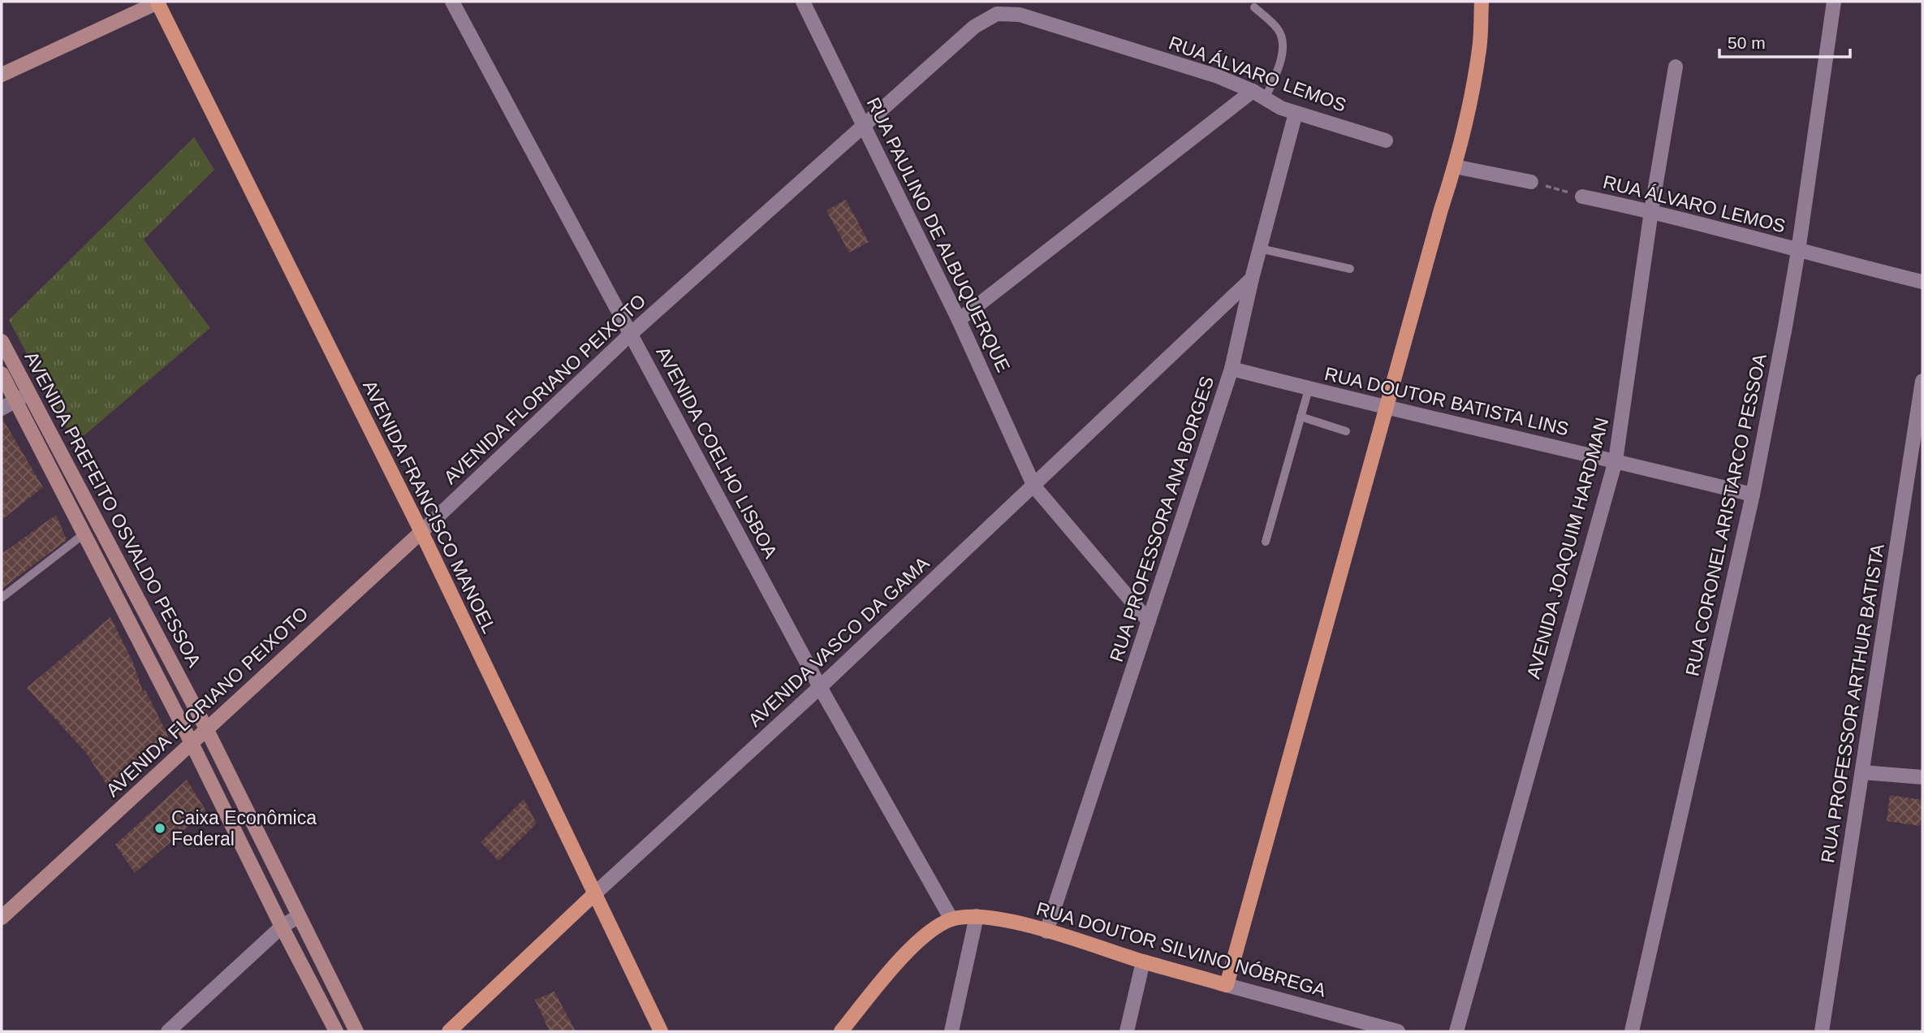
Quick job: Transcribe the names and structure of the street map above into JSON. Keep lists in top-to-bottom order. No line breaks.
{"streets":{"main road":["AVENIDA FRANCISCO MANOEL","AVENIDA VASCO DA GAMA","RUA DOUTOR SILVINO NÓBREGA"],"street":["RUA ÁLVARO LEMOS","RUA PAULINO DE ALBUQUERQUE","AVENIDA FLORIANO PEIXOTO","RUA DOUTOR BATISTA LINS","AVENIDA COELHO LISBOA","AVENIDA PREFEITO OSVALDO PESSOA","RUA CORONEL ARISTARCO PESSOA","RUA PROFESSORA ANA BORGES","AVENIDA JOAQUIM HARDMAN","RUA PROFESSOR ARTHUR BATISTA"]},"crossings":[["RUA ÁLVARO LEMOS","AVENIDA FLORIANO PEIXOTO"],["RUA ÁLVARO LEMOS","RUA CORONEL ARISTARCO PESSOA"],["RUA ÁLVARO LEMOS","RUA PROFESSORA ANA BORGES"],["RUA ÁLVARO LEMOS","AVENIDA JOAQUIM HARDMAN"],["RUA PAULINO DE ALBUQUERQUE","AVENIDA FLORIANO PEIXOTO"],["RUA PAULINO DE ALBUQUERQUE","RUA PROFESSORA ANA BORGES"],["RUA PAULINO DE ALBUQUERQUE","AVENIDA VASCO DA GAMA"],["AVENIDA FLORIANO PEIXOTO","AVENIDA COELHO LISBOA"],["AVENIDA FLORIANO PEIXOTO","AVENIDA FRANCISCO MANOEL"],["AVENIDA FLORIANO PEIXOTO","AVENIDA PREFEITO OSVALDO PESSOA"],["RUA DOUTOR BATISTA LINS","RUA CORONEL ARISTARCO PESSOA"],["RUA DOUTOR BATISTA LINS","RUA PROFESSORA ANA BORGES"],["RUA DOUTOR BATISTA LINS","AVENIDA JOAQUIM HARDMAN"],["AVENIDA COELHO LISBOA","AVENIDA VASCO DA GAMA"],["AVENIDA COELHO LISBOA","RUA DOUTOR SILVINO NÓBREGA"],["AVENIDA FRANCISCO MANOEL","AVENIDA VASCO DA GAMA"],["RUA PROFESSORA ANA BORGES","AVENIDA VASCO DA GAMA"],["RUA PROFESSORA ANA BORGES","RUA DOUTOR SILVINO NÓBREGA"]],"places":["Caixa Econômica Federal"],"scale_bar":"50 m"}
